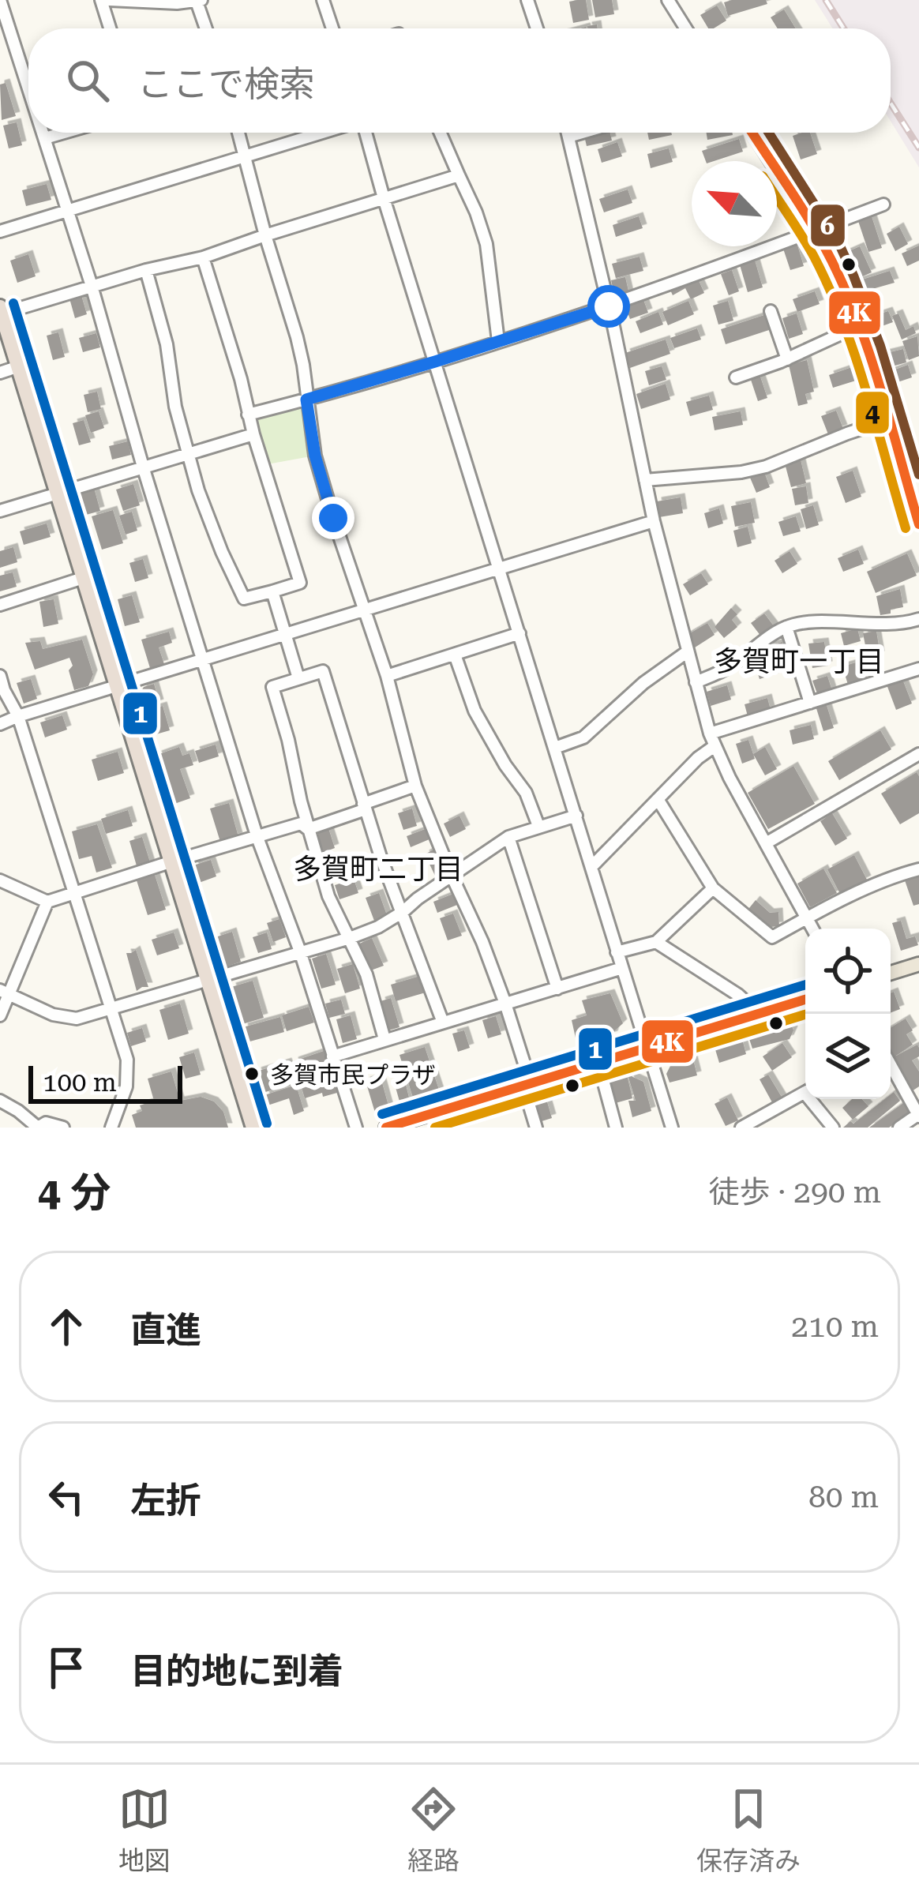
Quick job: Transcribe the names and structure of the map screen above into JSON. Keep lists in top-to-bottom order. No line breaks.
{"districts":["多賀町一丁目","多賀町二丁目"],"places":["多賀市民プラザ"],"lines":["transit line 4K","transit line 6","transit line 4","transit line 1"],"scale_bar":"100 m","north":"top left","page":{"search":"ここで検索","scale":"100 m","heading":["4 分","徒歩 · 290 m"],"list":[["直進","210 m"],["左折","80 m"],"目的地に到着"],"nav":["地図","経路","保存済み"]}}
